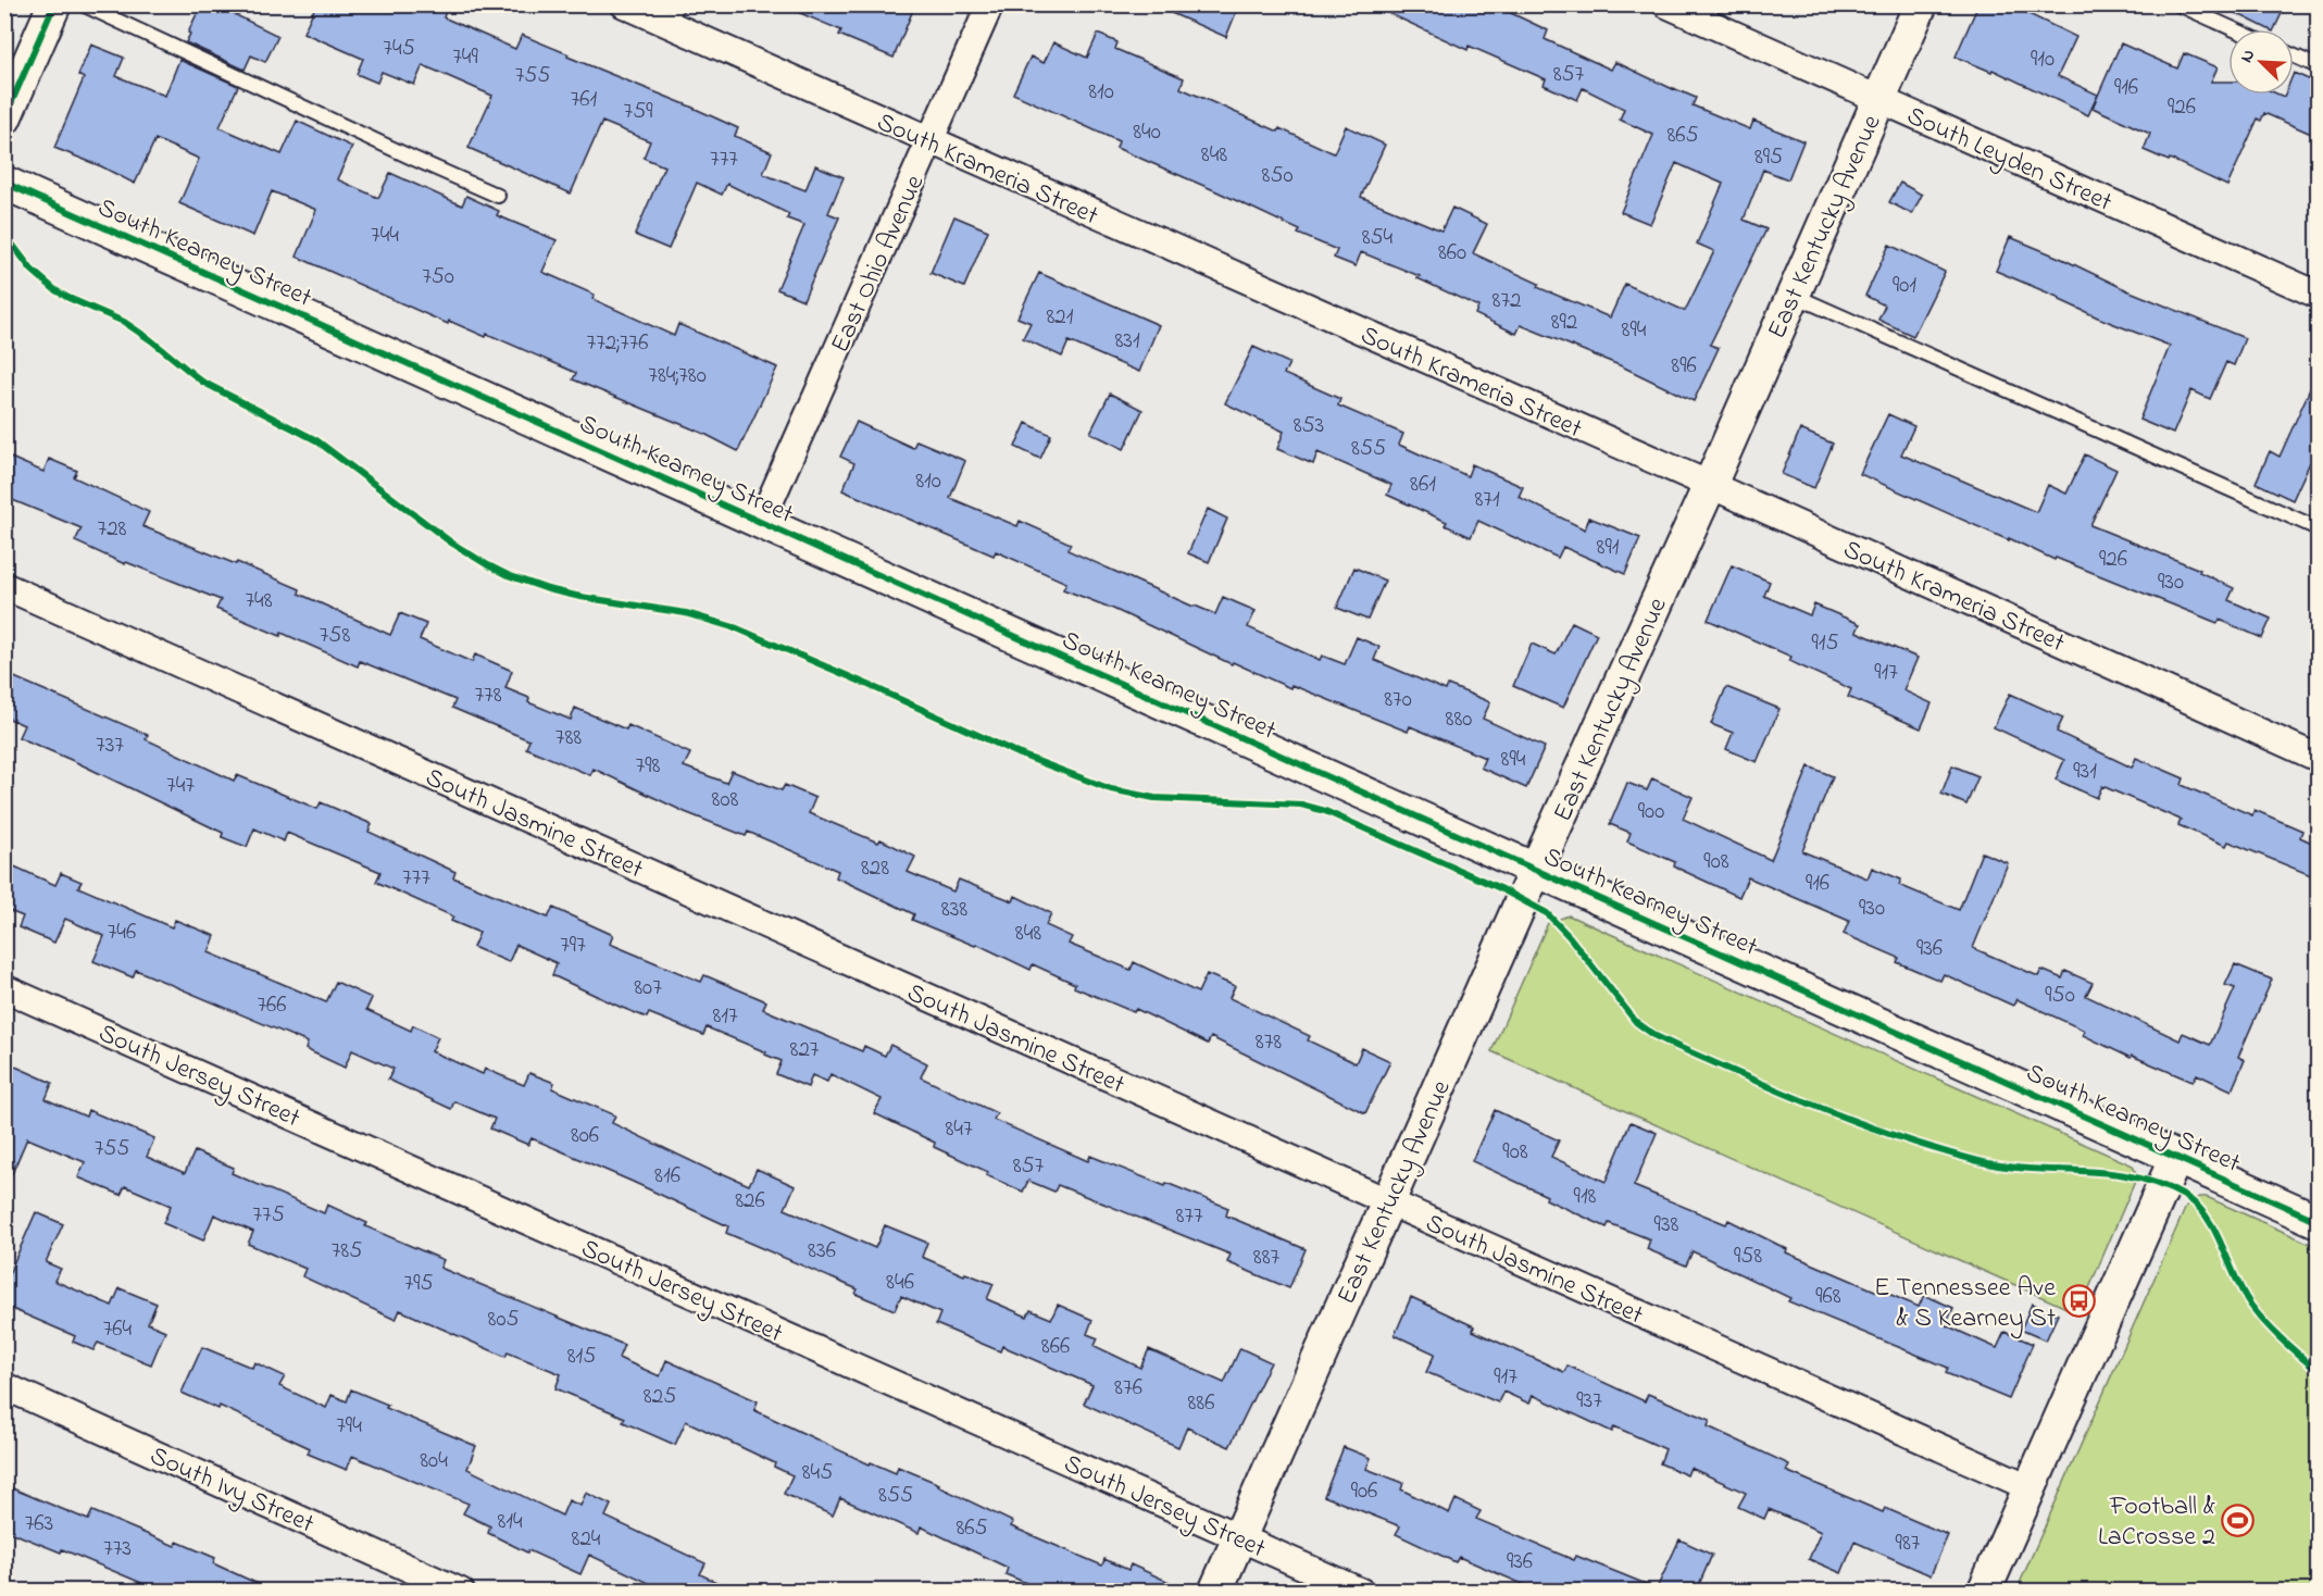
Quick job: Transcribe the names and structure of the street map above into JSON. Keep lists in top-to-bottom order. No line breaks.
{"streets":{"street":["South Leyden Street","South Krameria Street","East Kentucky Avenue","South Kearney Street","East Ohio Avenue","South Jasmine Street","South Jersey Street","South Ivy Street"]},"crossings":[["South Leyden Street","East Kentucky Avenue"],["South Krameria Street","East Kentucky Avenue"],["South Krameria Street","East Ohio Avenue"],["East Kentucky Avenue","South Kearney Street"],["East Kentucky Avenue","South Jasmine Street"],["East Kentucky Avenue","South Jersey Street"],["South Kearney Street","East Ohio Avenue"]],"places":{"bus stop":["E Tennessee Ave & S Kearney St"],"sports":["Football & LaCrosse 2"]},"house_numbers":["745","749","910","857","755","916","810","761","926","759","840","865","848","895","777","850","744","854","860","750","901","872","821","892","894","831","772;776","896","784;780","853","855","810","861","871","728","891","926","930","748","758","915","917","778","870","880","788","737","894","798","931","747","808","900","908","828","777","916","930","838","746","848","797","936","807","950","766","817","878","827","847","806","755","908","857","816","918","826","775","877","938","785","836","958","887","846","795","968","805","764","866","815","917","876","825","937","886","794","804","845","906","855","814","763","865","824","987","773","936"],"north":"top left"}
